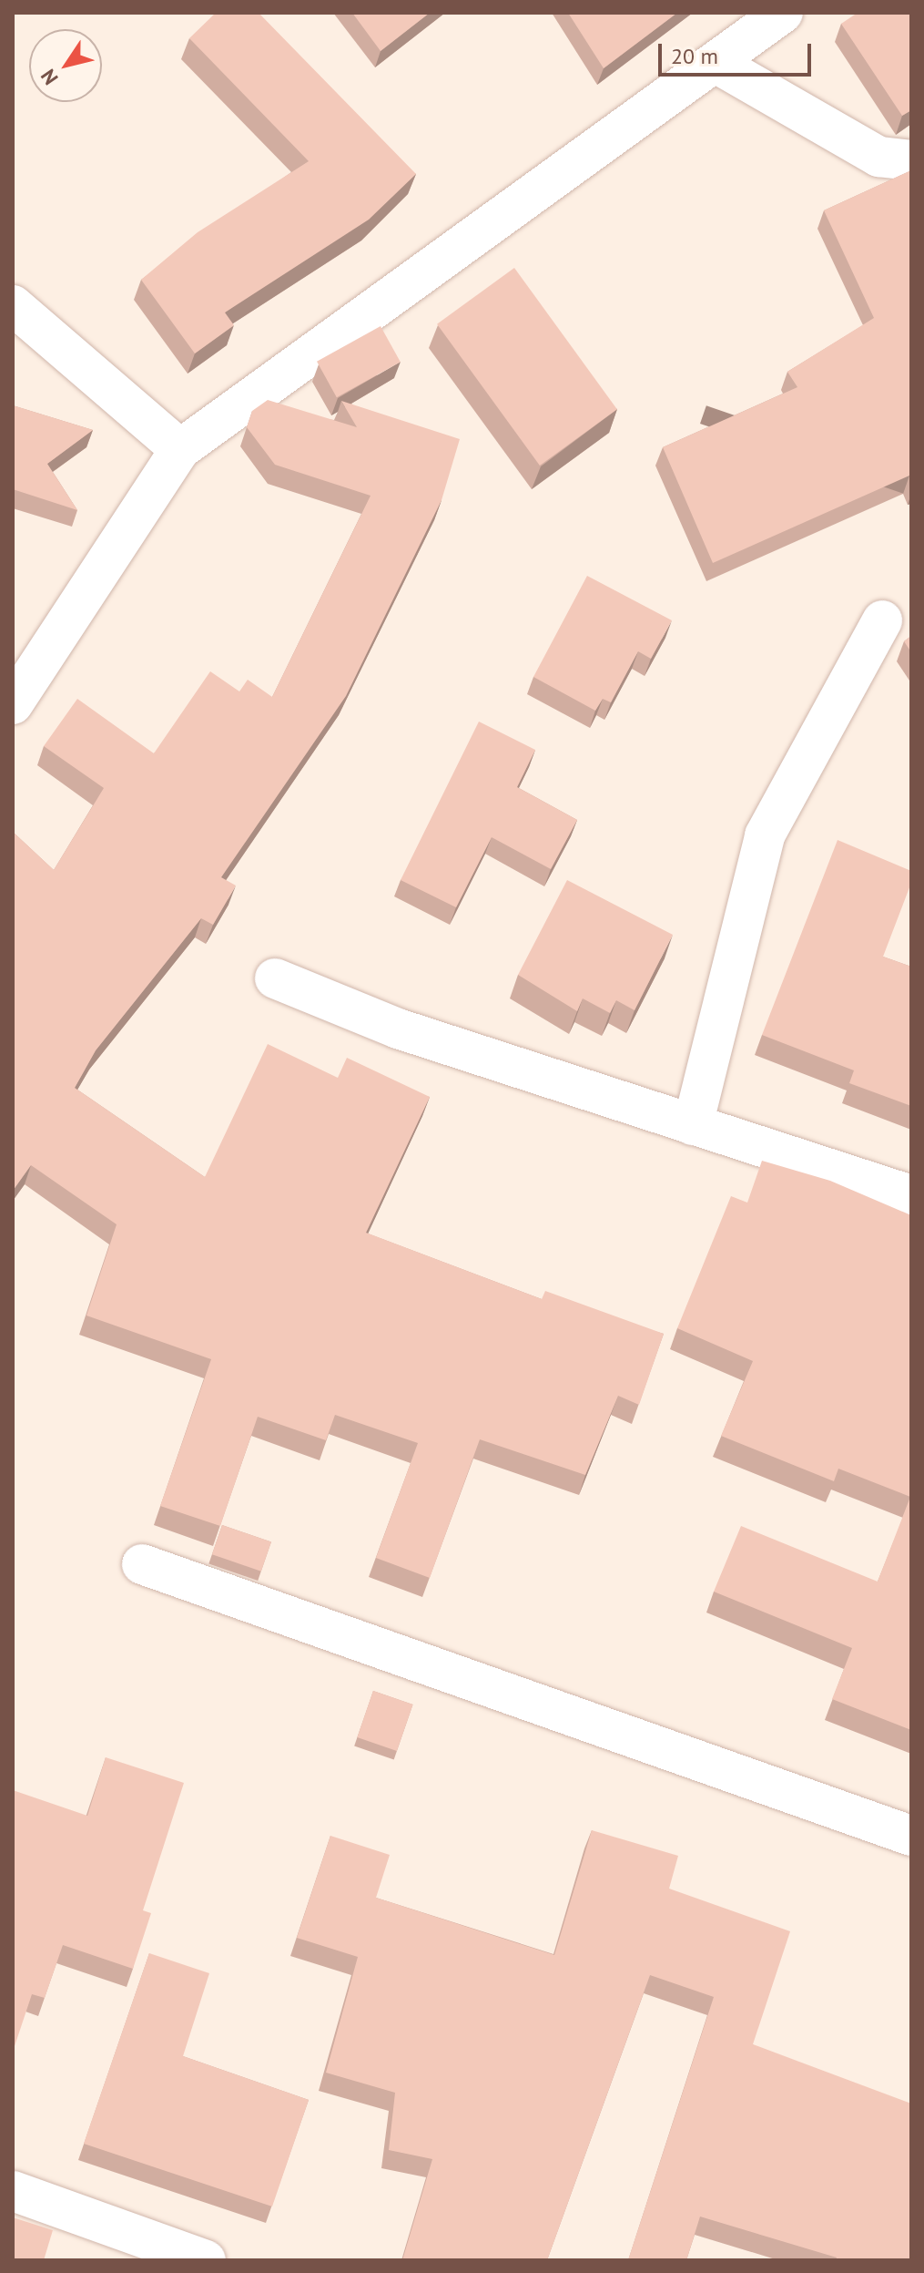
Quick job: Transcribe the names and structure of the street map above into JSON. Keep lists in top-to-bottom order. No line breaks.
{"scale_bar":"20 m","north":"bottom left"}
